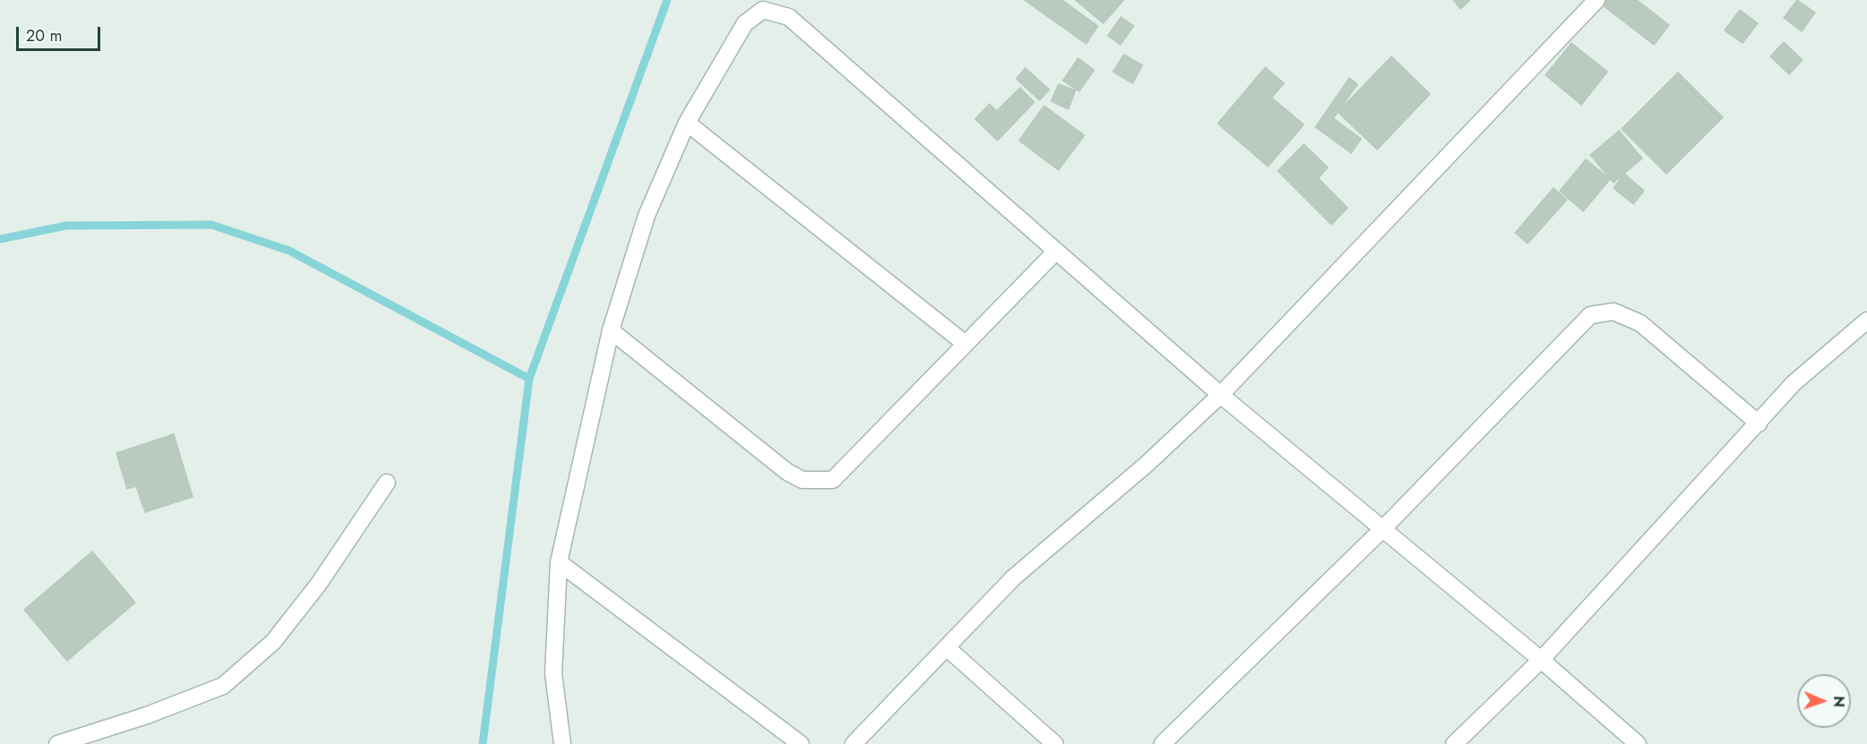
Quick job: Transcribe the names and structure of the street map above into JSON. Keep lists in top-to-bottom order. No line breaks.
{"scale_bar":"20 m","north":"right"}
